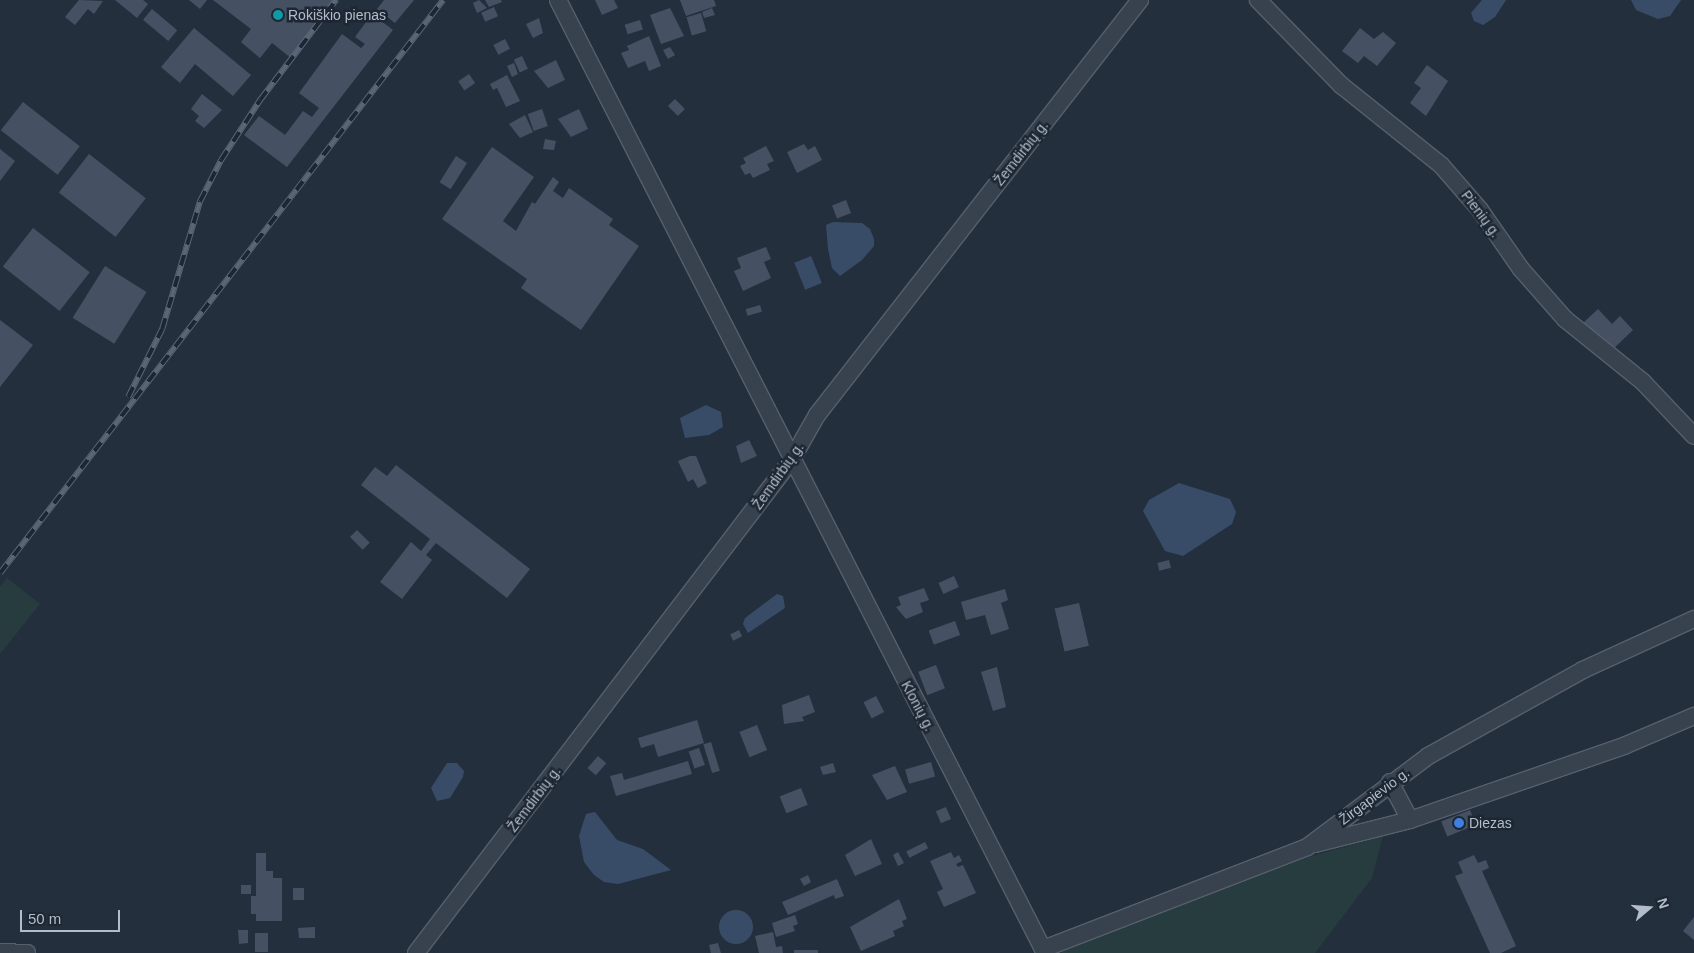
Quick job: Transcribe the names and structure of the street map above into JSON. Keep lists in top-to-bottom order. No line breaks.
{"streets":{"street":["Žemdirbių g.","Pienių g.","Klonių g.","Žirgapievio g."]},"crossings":[["Žemdirbių g.","Klonių g."],["Klonių g.","Žirgapievio g."]],"places":["Rokiškio pienas","Diezas"],"scale_bar":"50 m","north":"right"}
